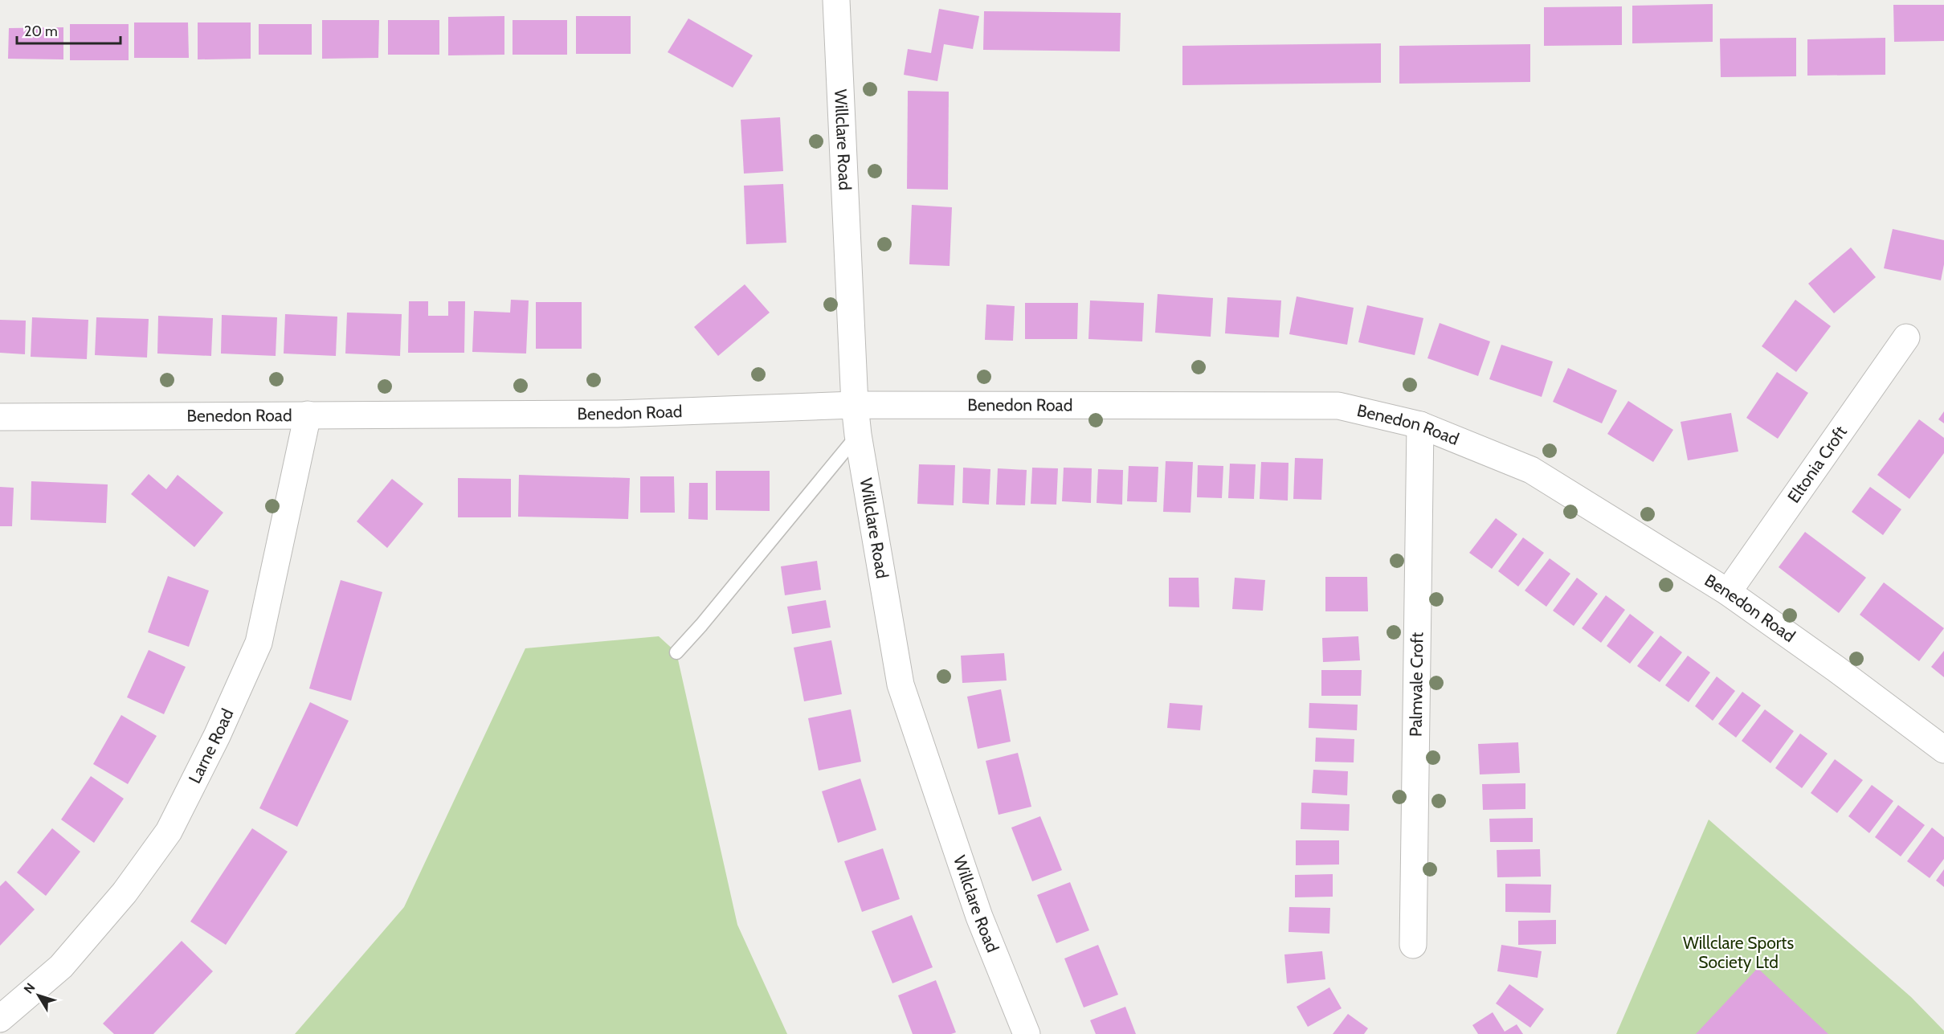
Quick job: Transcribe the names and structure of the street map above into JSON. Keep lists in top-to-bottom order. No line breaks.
{"streets":{"street":["Willclare Road","Benedon Road","Eltonia Croft","Palmvale Croft","Larne Road"]},"crossings":[["Willclare Road","Benedon Road"],["Benedon Road","Eltonia Croft"],["Benedon Road","Palmvale Croft"],["Benedon Road","Larne Road"]],"parks":["Willclare Sports Society Ltd"],"scale_bar":"20 m","north":"top left"}
